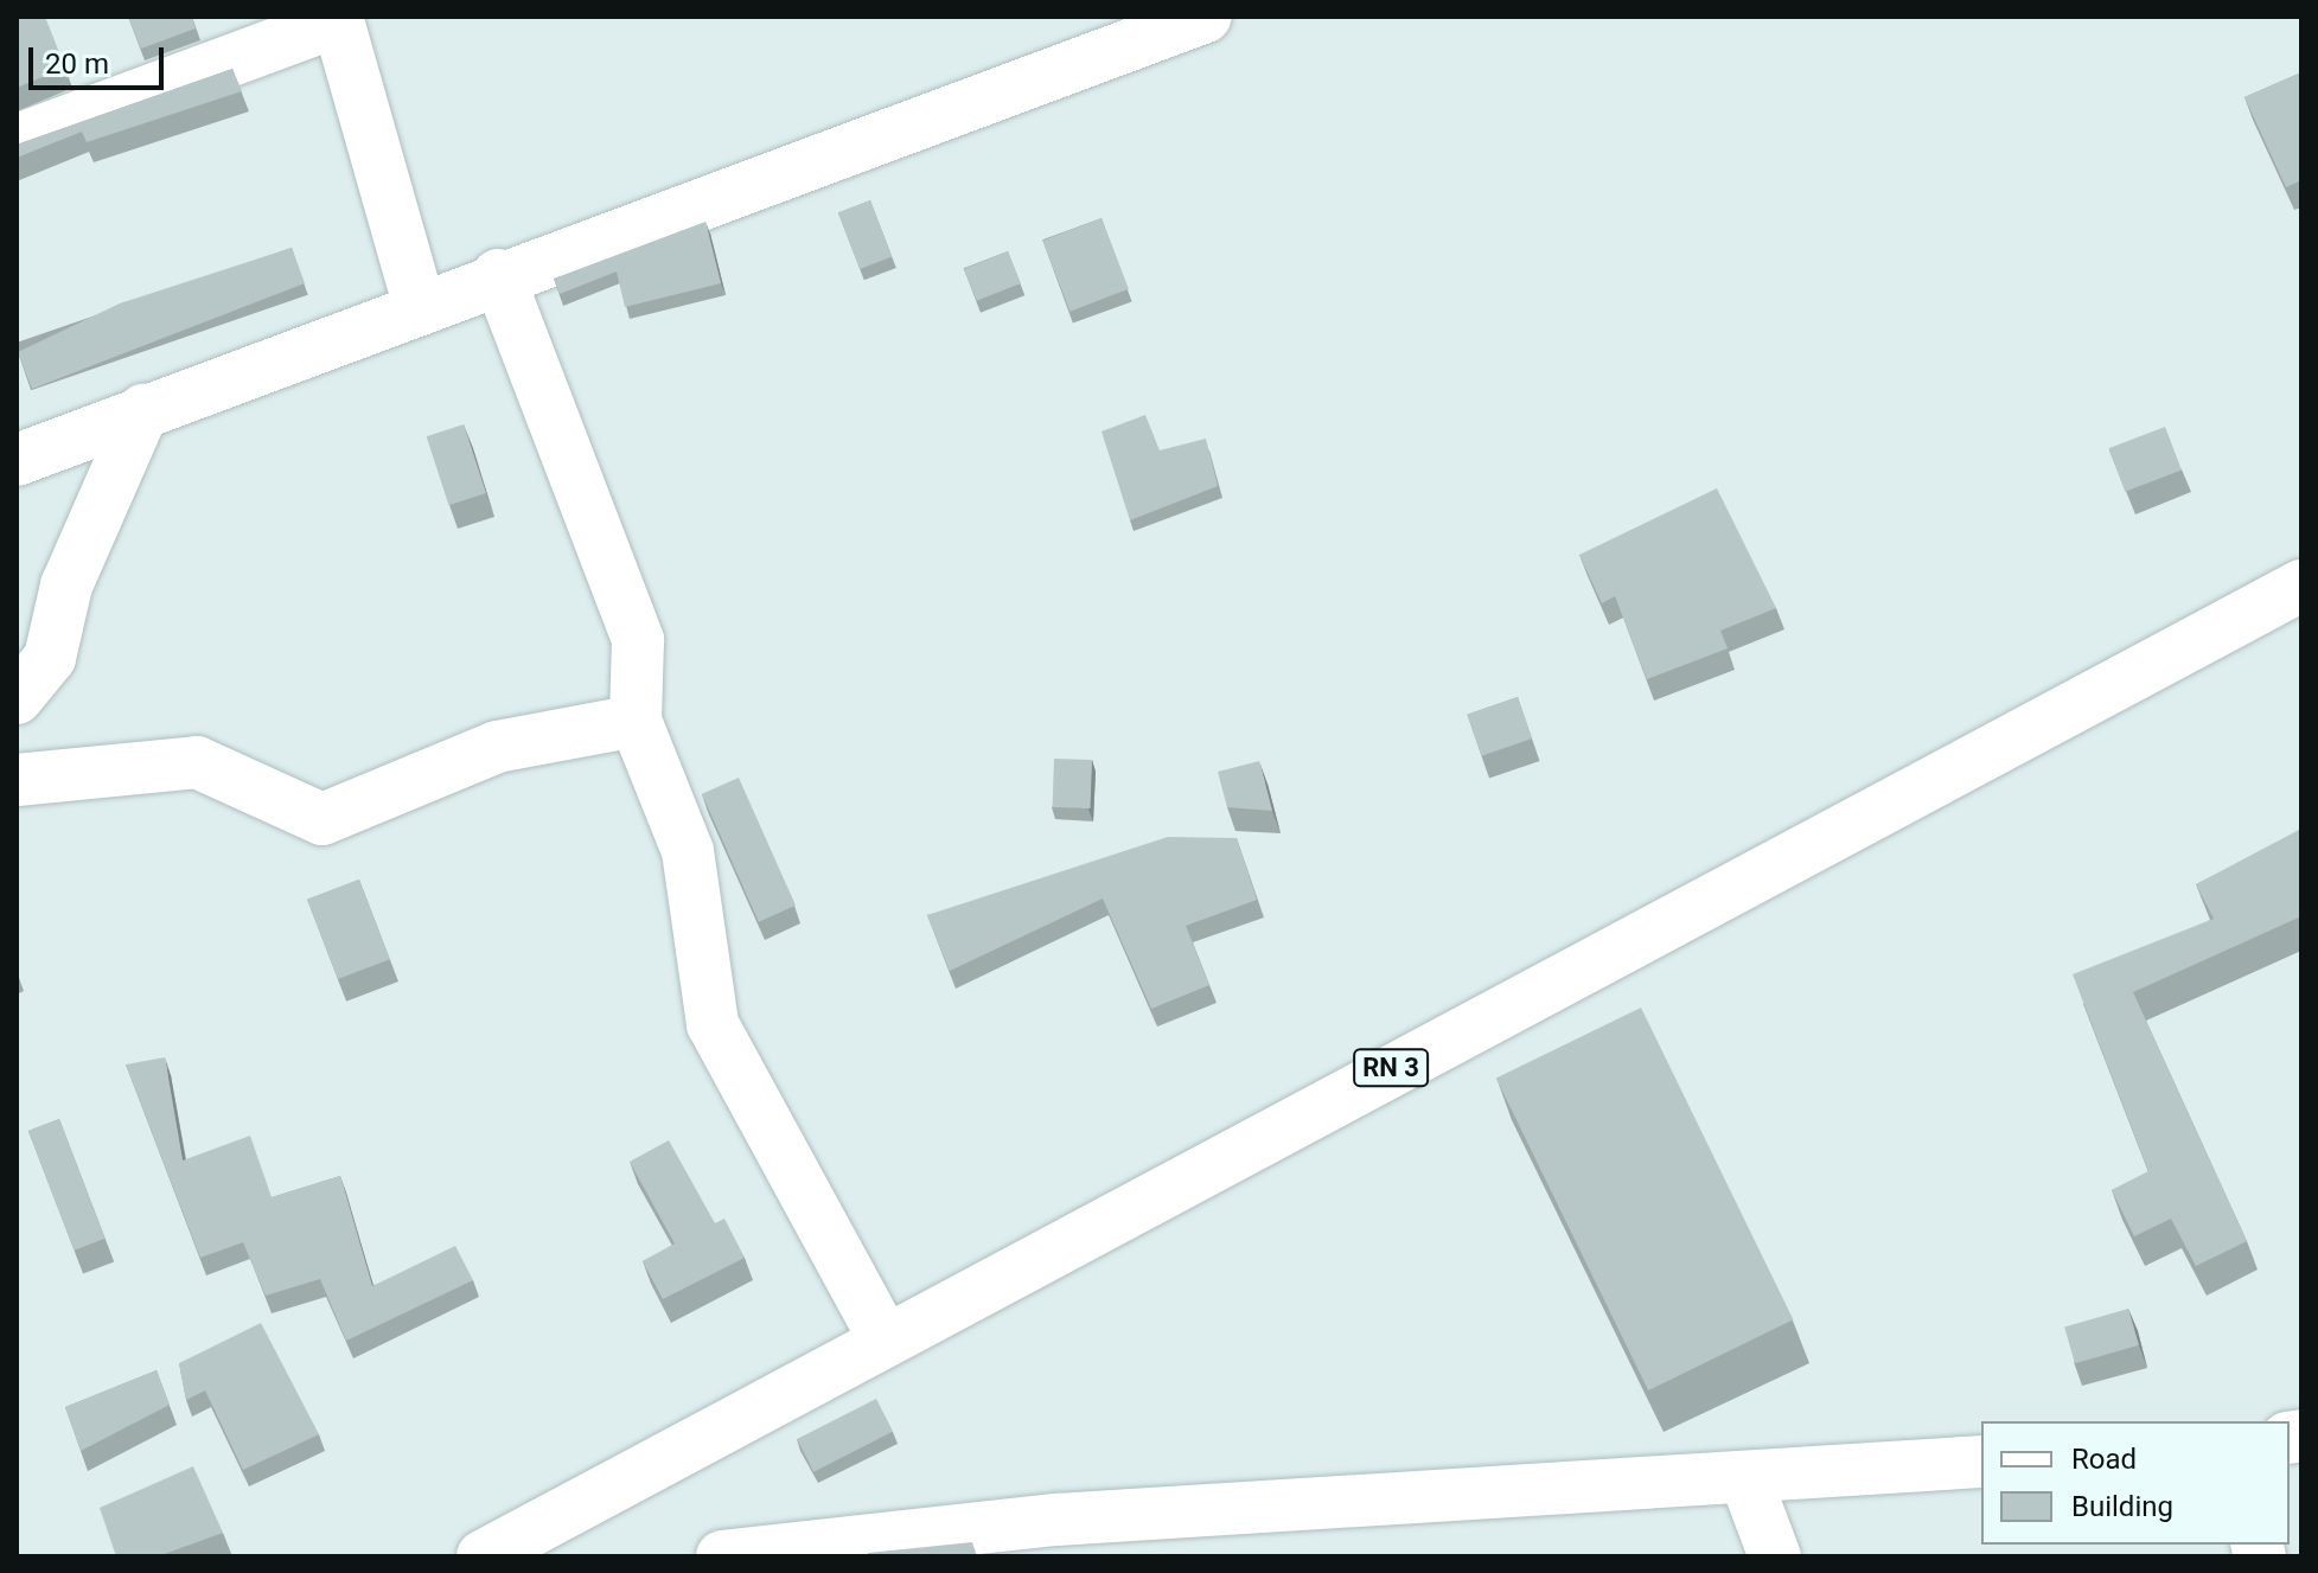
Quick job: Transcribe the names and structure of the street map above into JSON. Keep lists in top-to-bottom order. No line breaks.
{"streets":{"main road":["RN 3"]},"legend":["Road","Building"],"scale_bar":"20 m"}
